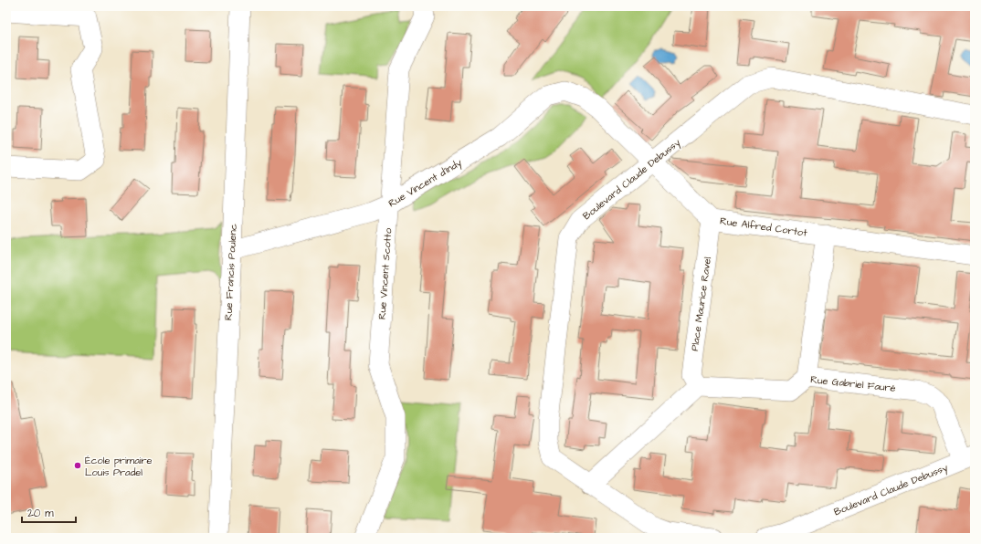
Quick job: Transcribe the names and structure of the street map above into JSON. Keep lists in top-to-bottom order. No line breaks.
{"streets":{"street":["Boulevard Claude Debussy","Rue Vincent d'Indy","Rue Alfred Cortot","Rue Francis Poulenc","Rue Vincent Scotto","Place Maurice Ravel","Rue Gabriel Fauré"]},"crossings":[["Boulevard Claude Debussy","Rue Alfred Cortot"],["Boulevard Claude Debussy","Rue Gabriel Fauré"],["Rue Vincent d'Indy","Rue Alfred Cortot"],["Rue Vincent d'Indy","Rue Francis Poulenc"],["Rue Vincent d'Indy","Rue Vincent Scotto"],["Rue Alfred Cortot","Place Maurice Ravel"],["Place Maurice Ravel","Rue Gabriel Fauré"]],"places":["École primaire Louis Pradel"],"scale_bar":"20 m"}
